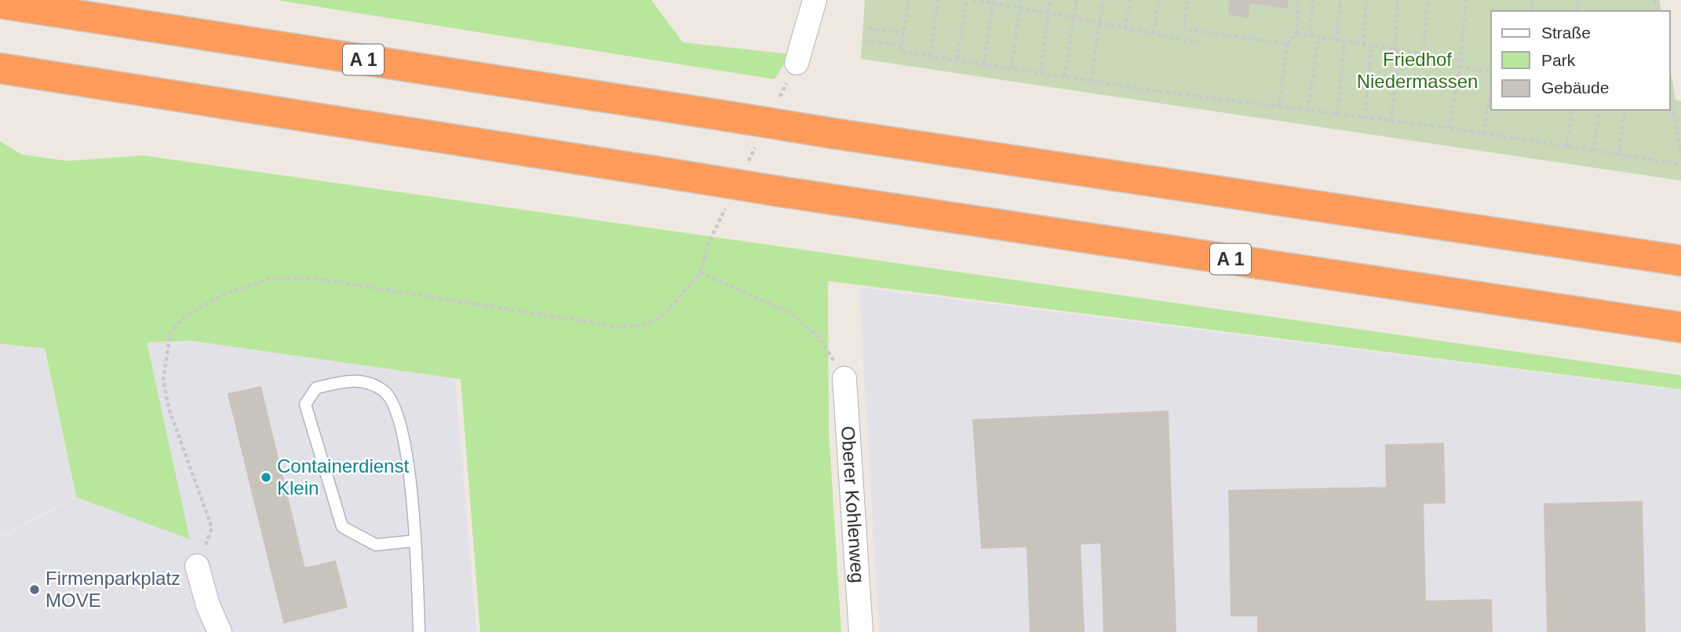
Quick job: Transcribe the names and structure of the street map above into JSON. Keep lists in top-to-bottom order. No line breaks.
{"streets":{"highway":["A 1"],"street":["Oberer Kohlenweg"]},"parks":["Friedhof Niedermassen"],"places":["Containerdienst Klein","Firmenparkplatz MOVE"],"legend":["Straße","Park","Gebäude"]}
